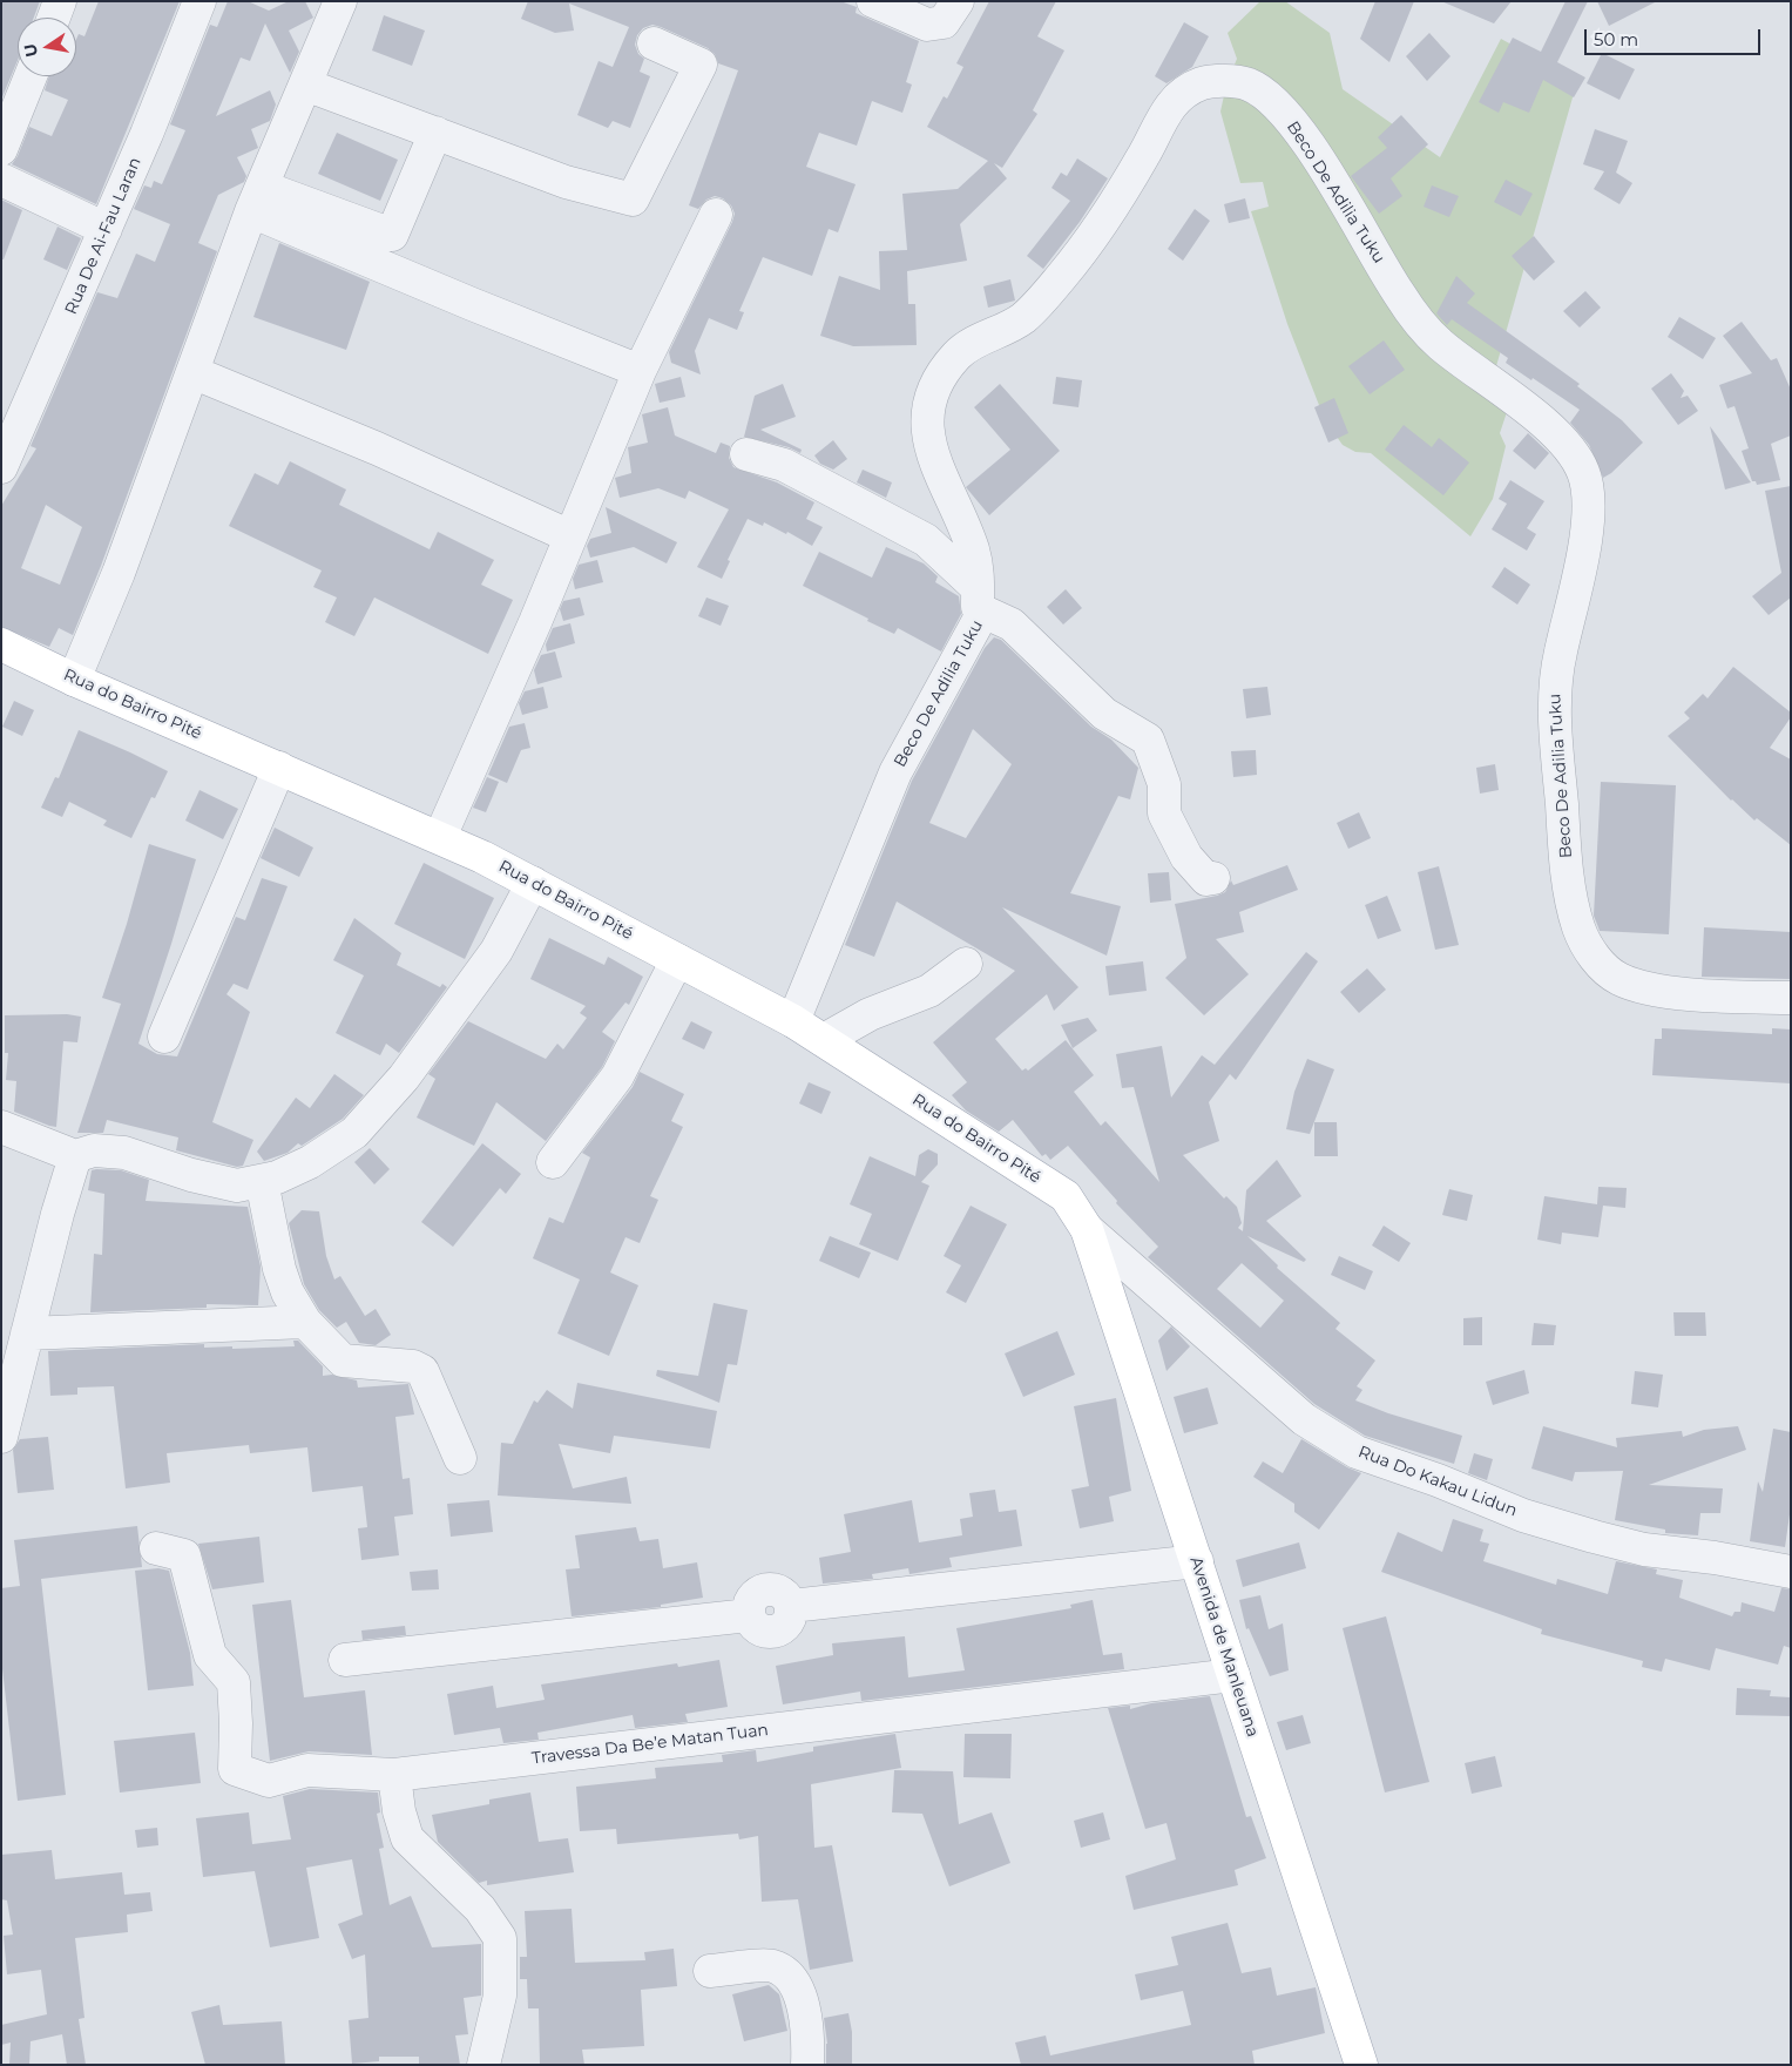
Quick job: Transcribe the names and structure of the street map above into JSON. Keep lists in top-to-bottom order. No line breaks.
{"streets":{"main road":["Rua do Bairro Pité","Avenida de Manleuana"],"street":["Beco De Adilia Tuku","Rua De Ai-Fau Laran","Rua Do Kakau Lidun","Travessa Da Be’e Matan Tuan"]},"crossings":[["Beco De Adilia Tuku","Rua do Bairro Pité"],["Rua do Bairro Pité","Rua Do Kakau Lidun"],["Rua do Bairro Pité","Avenida de Manleuana"],["Rua Do Kakau Lidun","Avenida de Manleuana"],["Avenida de Manleuana","Travessa Da Be’e Matan Tuan"]],"scale_bar":"50 m","north":"left"}
